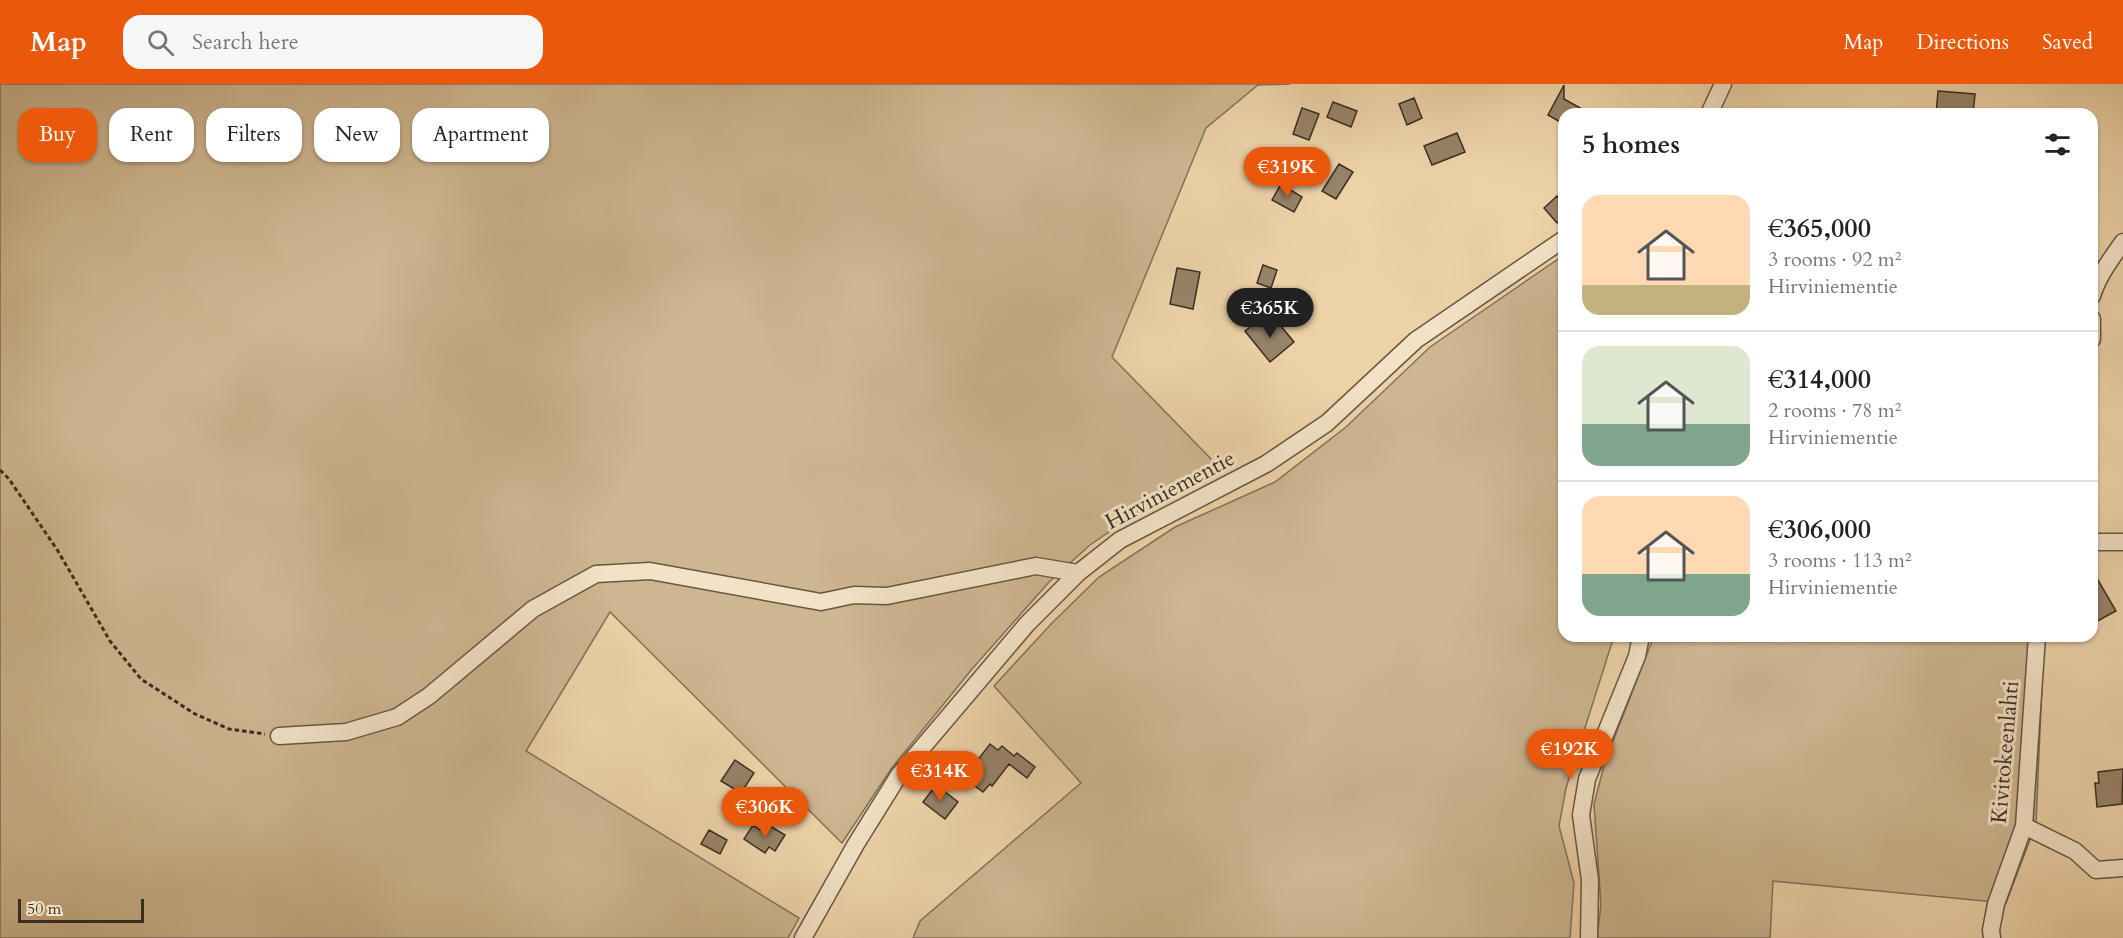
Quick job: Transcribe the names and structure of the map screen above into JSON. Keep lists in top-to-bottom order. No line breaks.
{"streets":{"street":["Hirviniementie","Kivitokeenlahti"]},"scale_bar":"50 m","page":{"header":"Map","search":"Search here","nav":["Map","Directions","Saved"],"chip":["Buy","Rent","Filters","New","Apartment"],"heading":"5 homes","price":["€319K","€365K","€192K","€314K","€306K"],"list":[{"name":"€365,000","note":"3 rooms · 92 m² · Hirviniementie"},{"name":"€314,000","note":"2 rooms · 78 m² · Hirviniementie"},{"name":"€306,000","note":"3 rooms · 113 m² · Hirviniementie"}],"scale":"50 m"}}
